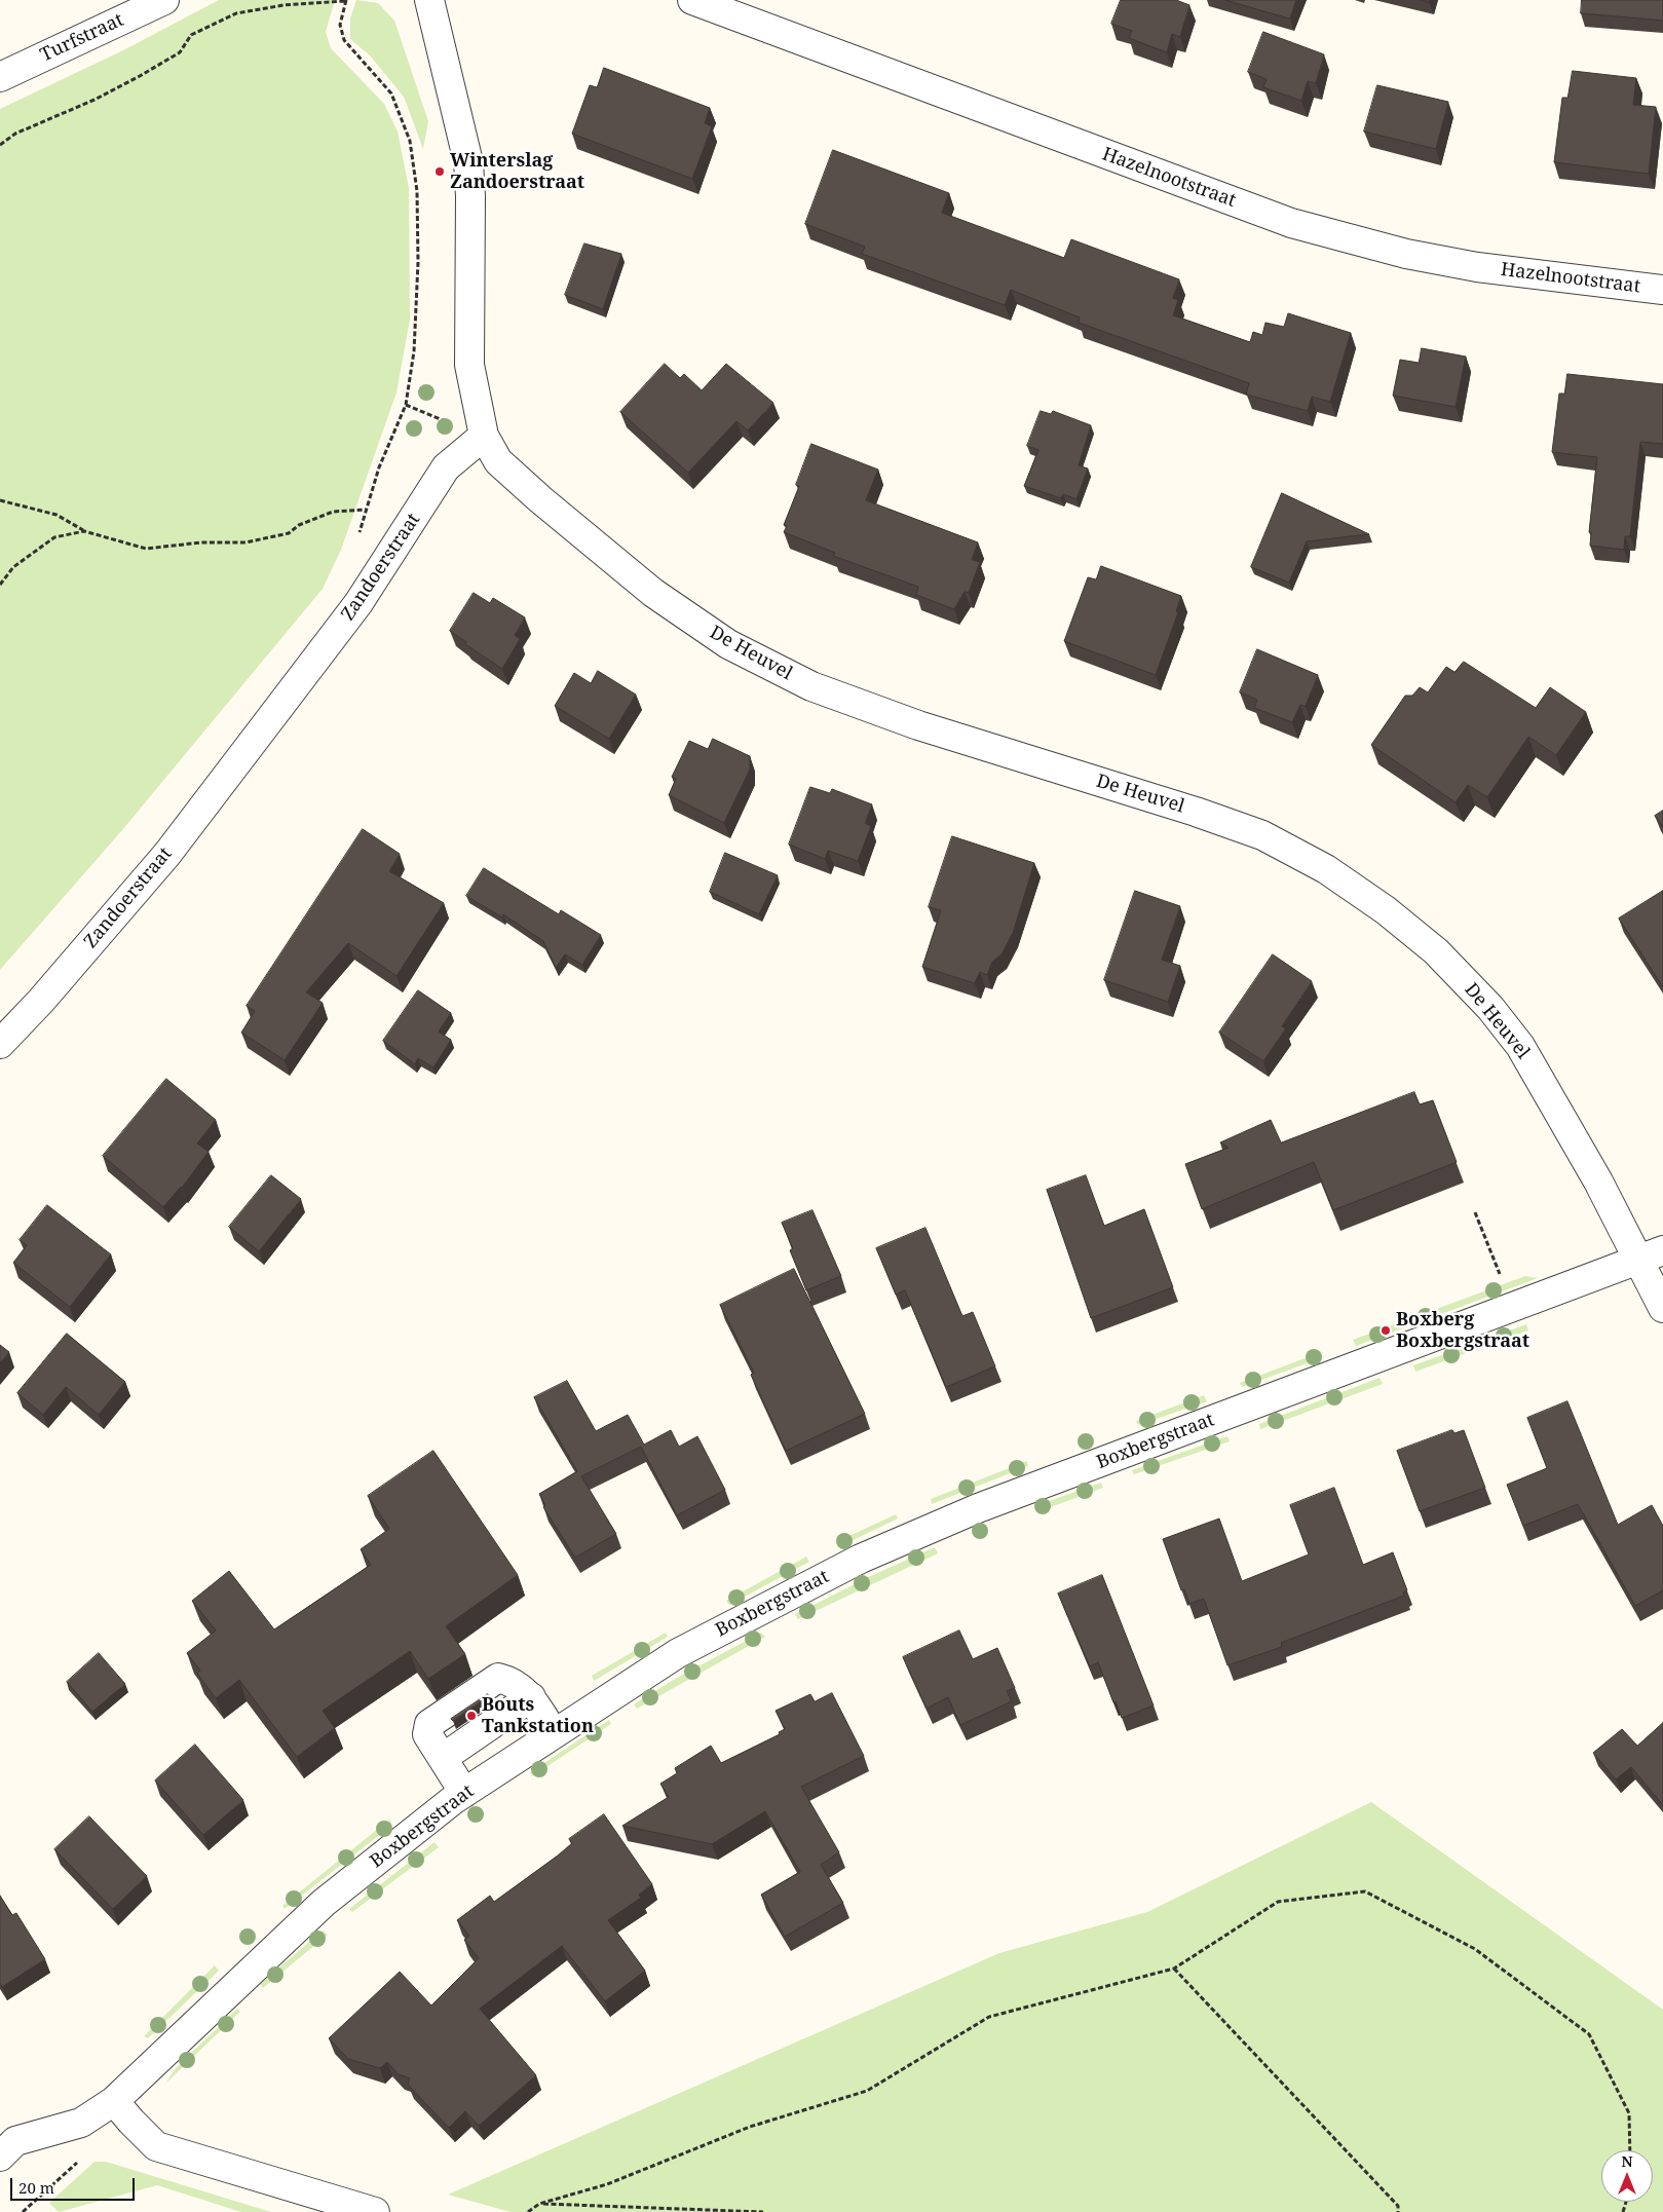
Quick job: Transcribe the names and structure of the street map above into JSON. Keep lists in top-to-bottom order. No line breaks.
{"streets":{"street":["Turfstraat","Hazelnootstraat","Zandoerstraat","De Heuvel","Boxbergstraat"]},"crossings":[["Zandoerstraat","De Heuvel"],["De Heuvel","Boxbergstraat"]],"places":["Winterslag Zandoerstraat","Boxberg Boxbergstraat","Bouts Tankstation"],"scale_bar":"20 m","north":"top"}
